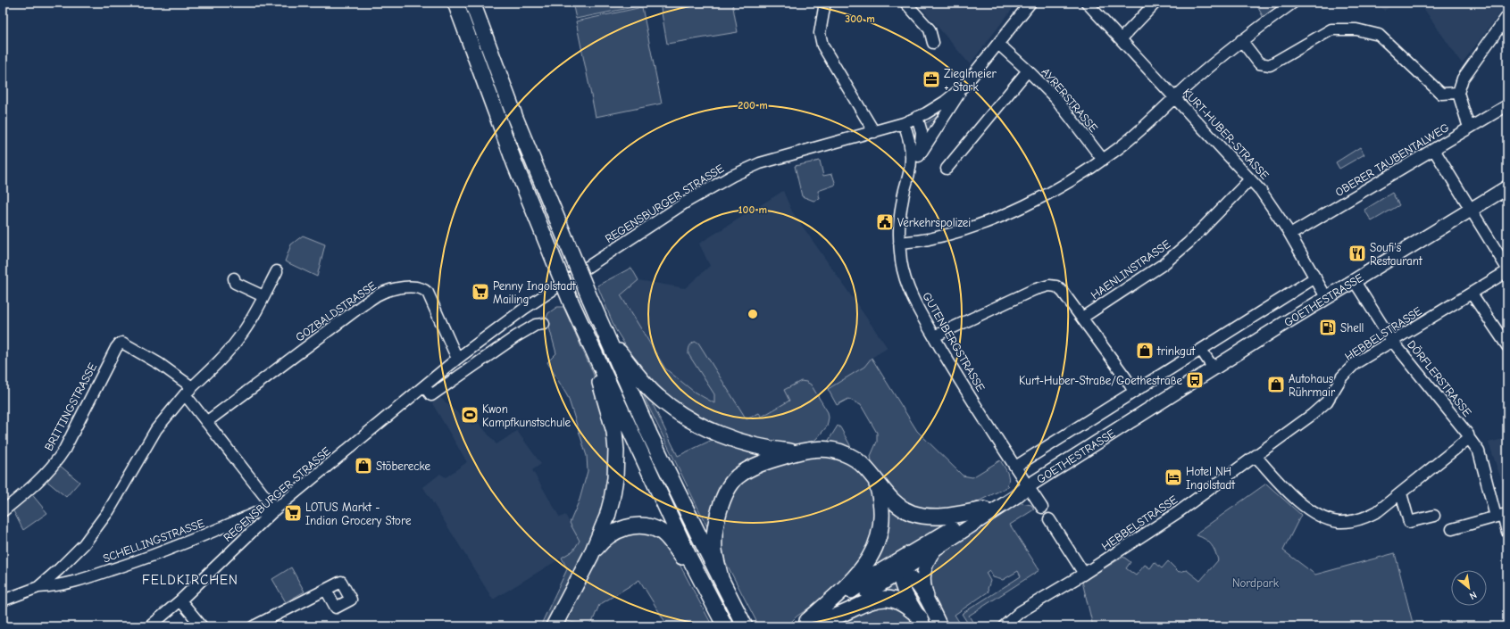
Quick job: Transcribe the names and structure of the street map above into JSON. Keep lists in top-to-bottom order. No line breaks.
{"streets":{"main road":["GOETHESTRASSE"],"street":["AYRERSTRASSE","KURT-HUBER-STRASSE","OBERER TAUBENTALWEG","REGENSBURGER STRASSE","HAENLINSTRASSE","GOZBALDSTRASSE","HEBBELSTRASSE","GUTENBERGSTRASSE","DÖRFLERSTRASSE","BRITTINGSTRASSE","SCHELLINGSTRASSE"]},"crossings":[["AYRERSTRASSE","REGENSBURGER STRASSE"],["KURT-HUBER-STRASSE","OBERER TAUBENTALWEG"],["KURT-HUBER-STRASSE","HAENLINSTRASSE"],["KURT-HUBER-STRASSE","GOETHESTRASSE"],["REGENSBURGER STRASSE","GOZBALDSTRASSE"],["REGENSBURGER STRASSE","GUTENBERGSTRASSE"],["REGENSBURGER STRASSE","SCHELLINGSTRASSE"],["GOETHESTRASSE","GUTENBERGSTRASSE"],["GOETHESTRASSE","DÖRFLERSTRASSE"],["HEBBELSTRASSE","DÖRFLERSTRASSE"]],"districts":["FELDKIRCHEN"],"parks":["Nordpark"],"places":{"office":["Zieglmeier + Stark"],"public building":["Verkehrspolizei"],"restaurant":["Soufi's Restaurant"],"supermarket":["Penny Ingolstadt Mailing","LOTUS Markt - Indian Grocery Store"],"fuel station":["Shell"],"shop":["trinkgut","Autohaus Rührmair","Stöberecke"],"bus stop":["Kurt-Huber-Straße/Goethestraße"],"sports":["Kwon Kampfkunstschule"],"hotel":["Hotel NH Ingolstadt"]},"north":"bottom right","rings":["300 m","200 m","100 m"]}
